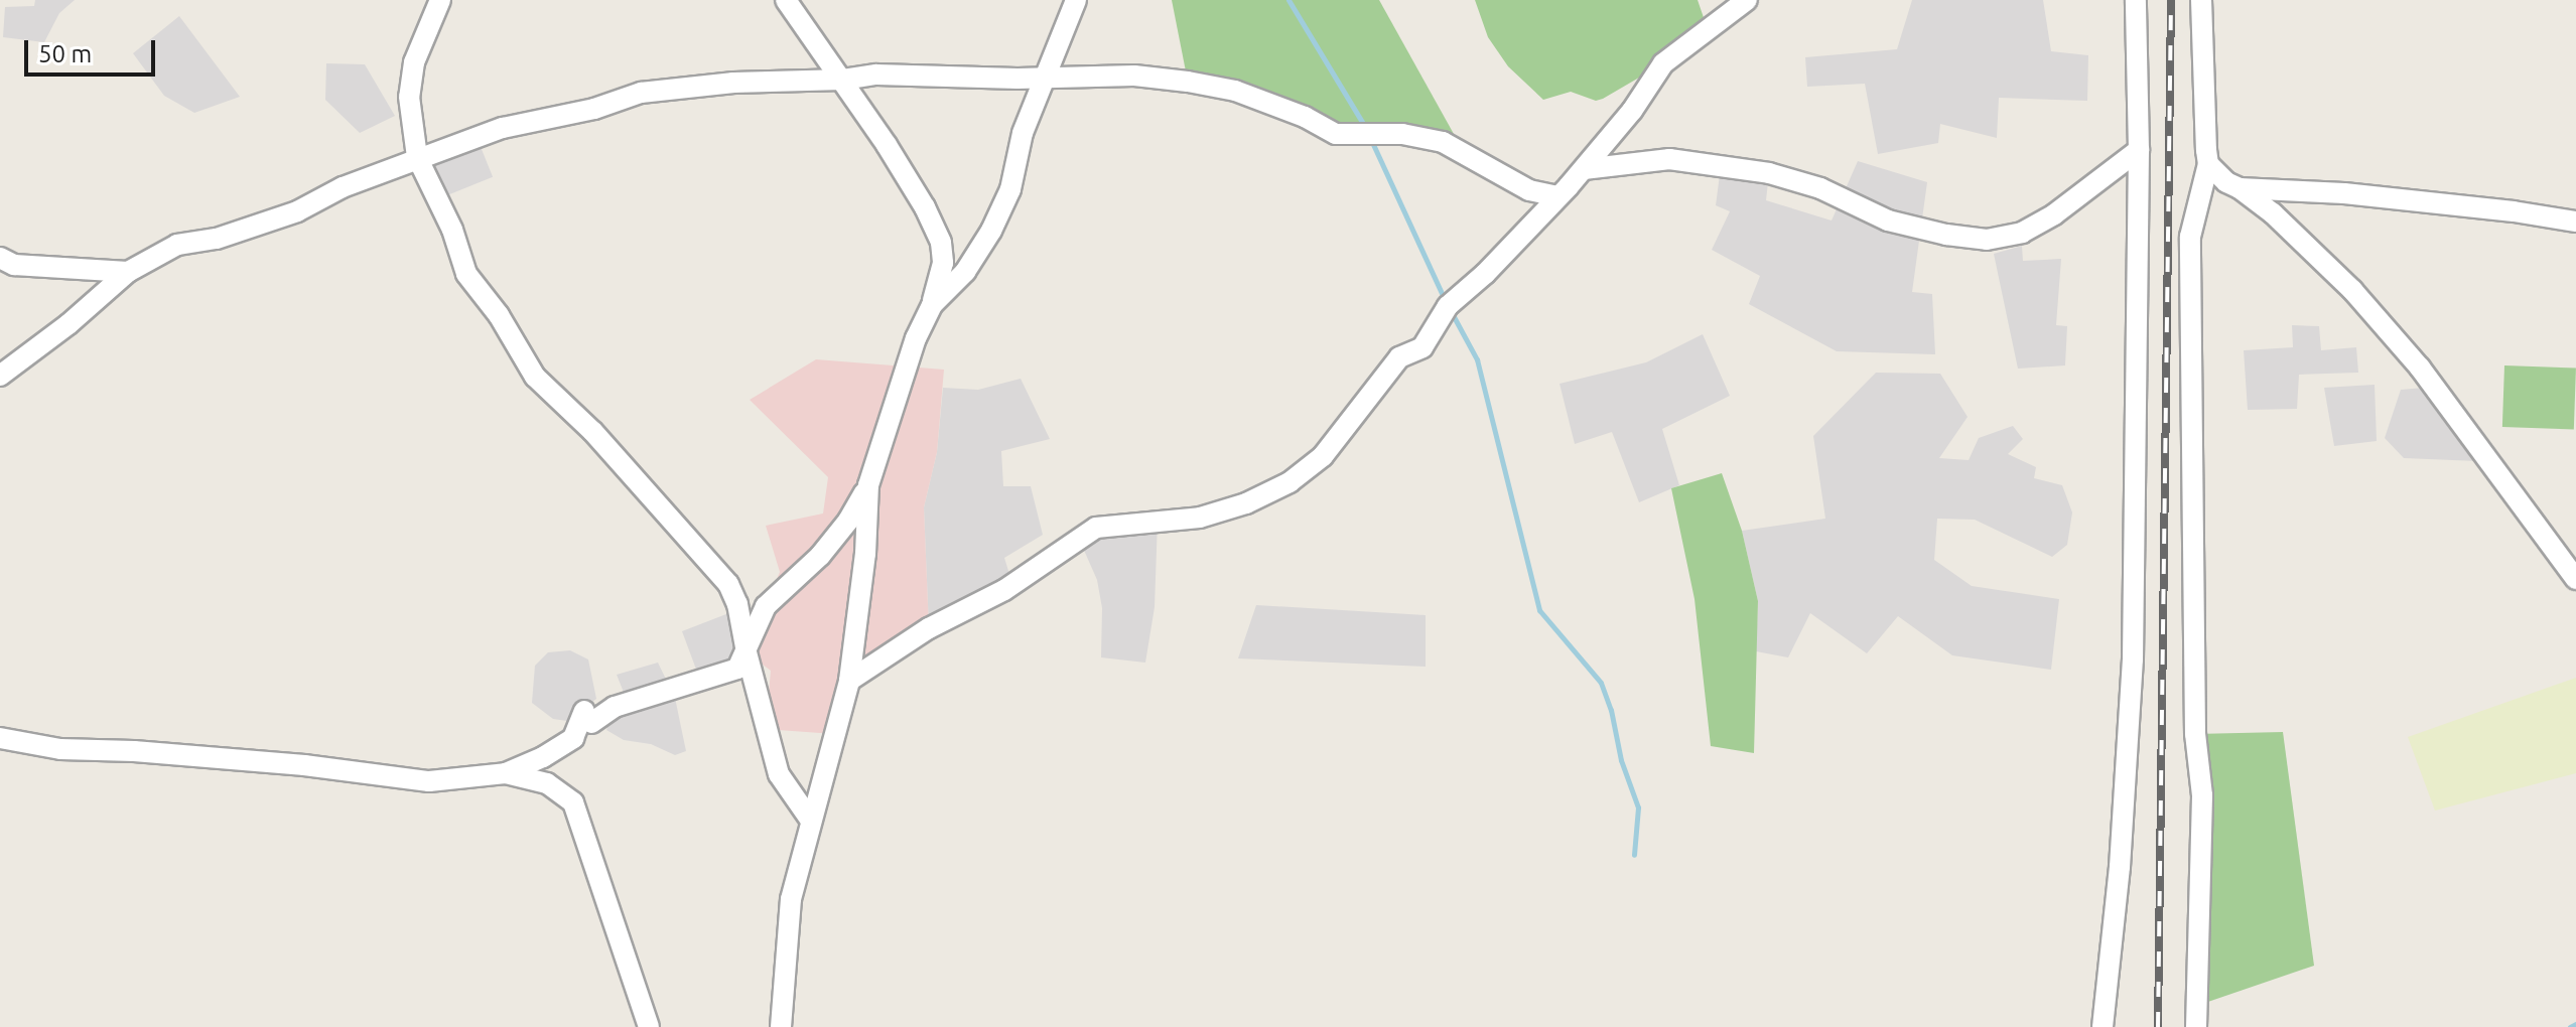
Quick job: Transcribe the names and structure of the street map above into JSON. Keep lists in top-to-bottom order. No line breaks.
{"scale_bar":"50 m"}
